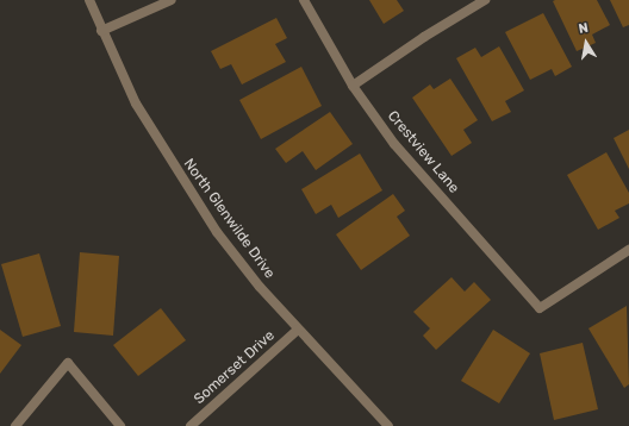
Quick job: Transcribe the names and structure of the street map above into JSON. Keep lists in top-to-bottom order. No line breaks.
{"streets":{"street":["Crestview Lane","North Glenwilde Drive","Somerset Drive"]},"crossings":[["North Glenwilde Drive","Somerset Drive"]],"north":"top"}
